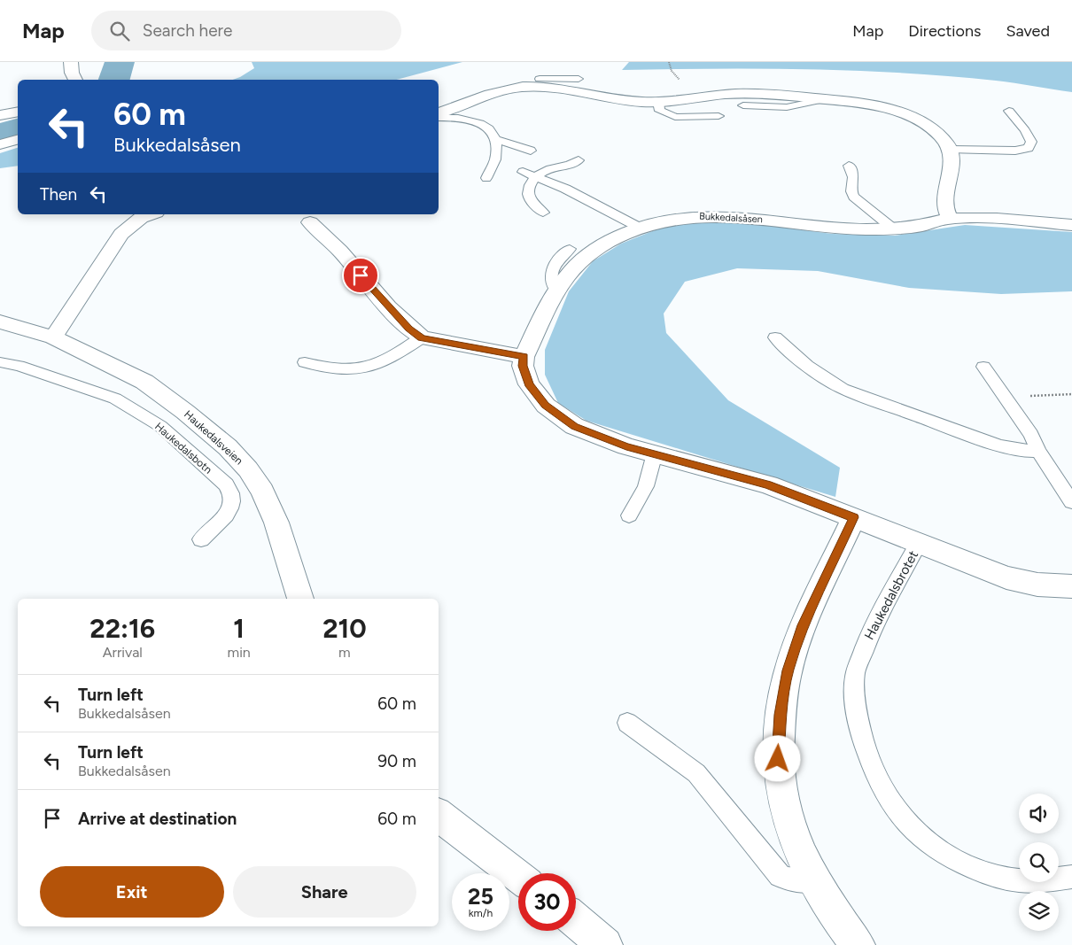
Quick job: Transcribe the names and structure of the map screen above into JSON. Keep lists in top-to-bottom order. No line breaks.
{"streets":{"street":["Bukkedalsåsen","Haukedalsveien","Haukedalsbrotet"],"lane":["Haukedalsbotn"]},"page":{"header":"Map","search":"Search here","nav":["Map","Directions","Saved"],"turn":["60 m","Bukkedalsåsen"],"then":"Then","eta":["22:16","Arrival","1","min","210","m"],"list":[{"name":"Turn left","note":"Bukkedalsåsen","value":"60 m"},{"name":"Turn left","note":"Bukkedalsåsen","value":"90 m"},{"name":"Arrive at destination","value":"60 m"}],"buttons":["Exit","Share"],"speed":"25 km/h","limit":"30"}}
